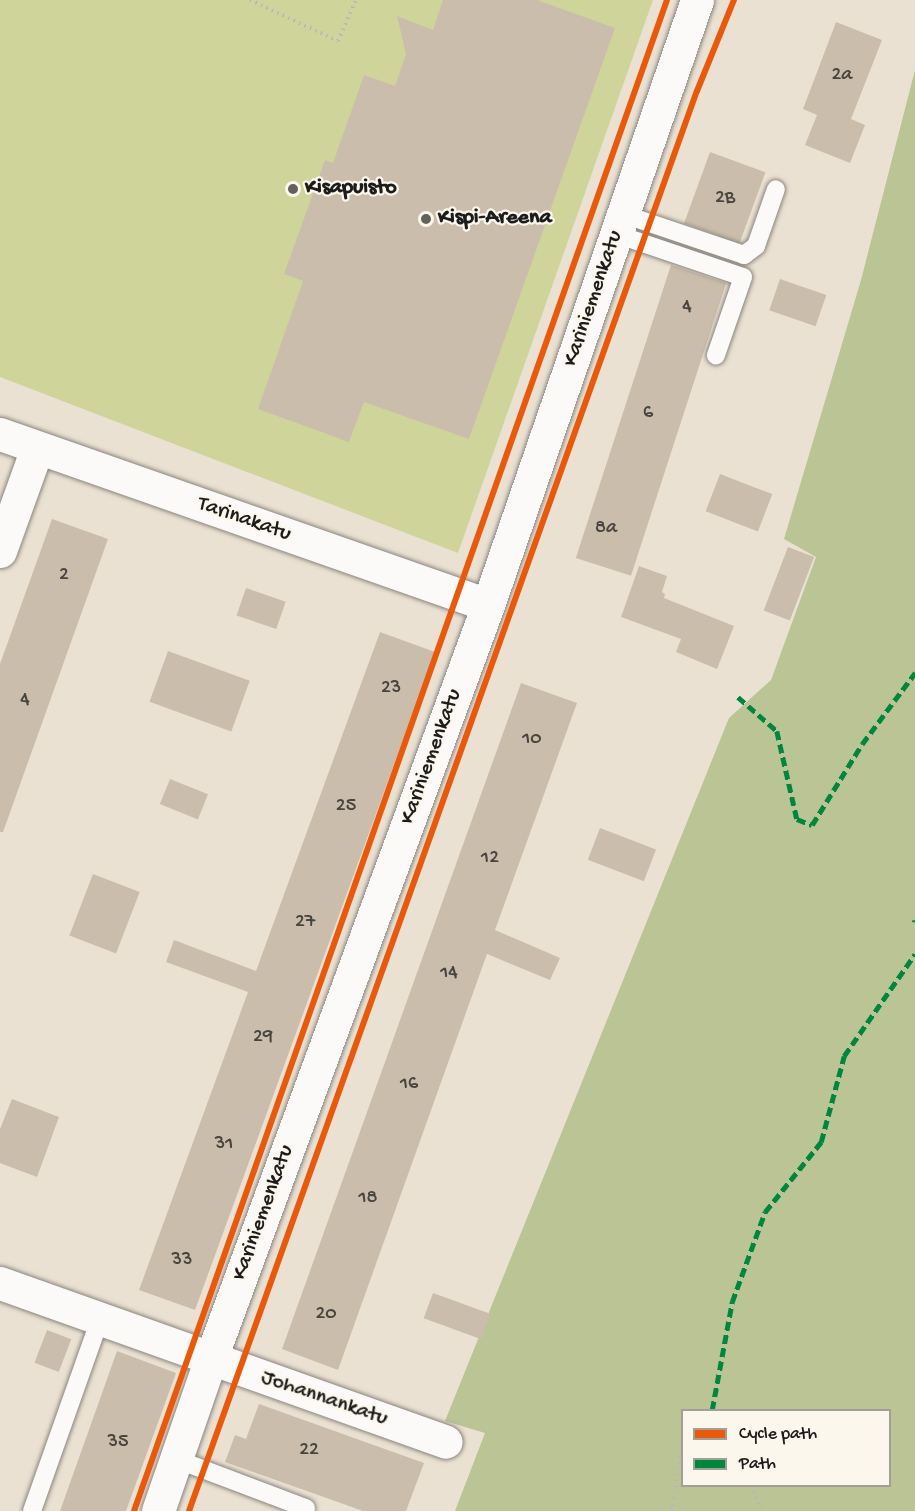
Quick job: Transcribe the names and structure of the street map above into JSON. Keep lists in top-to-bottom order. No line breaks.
{"streets":{"street":["Kariniemenkatu","Tarinakatu","Johannankatu"]},"crossings":[["Kariniemenkatu","Tarinakatu"],["Kariniemenkatu","Johannankatu"]],"places":["Kisapuisto","Kispi-Areena"],"house_numbers":["2a","2B","4","6","8a","2","23","4","10","25","12","27","14","29","16","31","18","33","20","35","22"],"legend":["Cycle path","Path"]}
